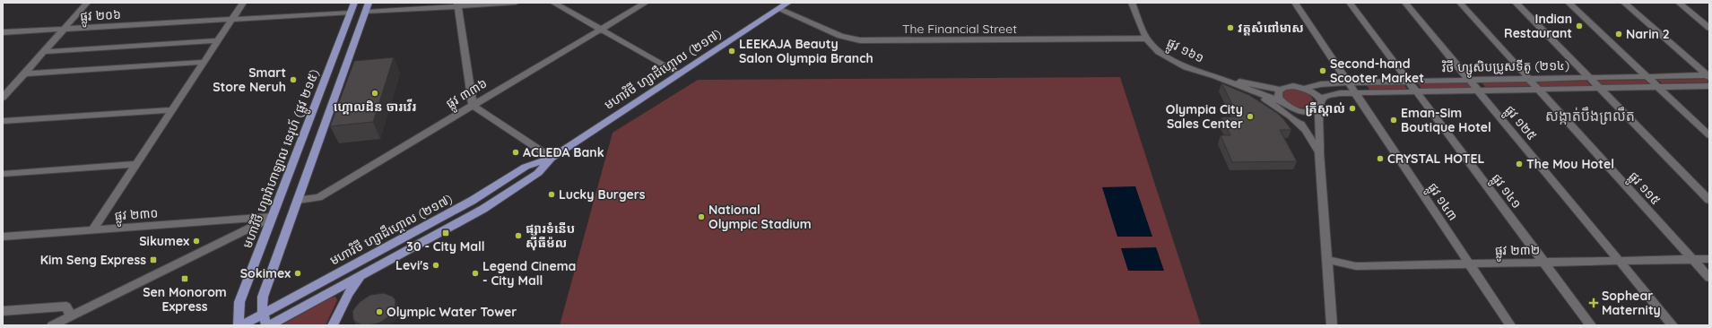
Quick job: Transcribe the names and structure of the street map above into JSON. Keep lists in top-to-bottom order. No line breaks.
{"streets":{"main road":["មហាវិថី ហ្សាដឹហ្គោល (២១៧)","មហាវិថី ហ្សាវ៉ាហាឡាល នេរុហ៍ (ផ្លូវ ២១៥)"],"street":["ផ្លូវ ២០៦","The Financial Street","ផ្លូវ ១៦១","វិថី ហ្សូសិបប្រូសទីតូ (២១៤)","ផ្លូវ ៣៣៦","ផ្លូវ ១២៥","ផ្លូវ ១១៥","ផ្លូវ ១៤១","ផ្លូវ ១៤៣","ផ្លូវ ២៣០","ផ្លូវ ២៣២"]},"crossings":[["ផ្លូវ ២០៦","មហាវិថី ហ្សាវ៉ាហាឡាល នេរុហ៍ (ផ្លូវ ២១៥)"],["The Financial Street","ផ្លូវ ១៦១"],["The Financial Street","មហាវិថី ហ្សាដឹហ្គោល (២១៧)"],["ផ្លូវ ១៦១","វិថី ហ្សូសិបប្រូសទីតូ (២១៤)"],["វិថី ហ្សូសិបប្រូសទីតូ (២១៤)","ផ្លូវ ១២៥"],["វិថី ហ្សូសិបប្រូសទីតូ (២១៤)","ផ្លូវ ១១៥"],["វិថី ហ្សូសិបប្រូសទីតូ (២១៤)","ផ្លូវ ១៤១"],["វិថី ហ្សូសិបប្រូសទីតូ (២១៤)","ផ្លូវ ១៤៣"],["ផ្លូវ ១២៥","ផ្លូវ ២៣២"],["មហាវិថី ហ្សាវ៉ាហាឡាល នេរុហ៍ (ផ្លូវ ២១៥)","ផ្លូវ ២៣០"],["ផ្លូវ ១១៥","ផ្លូវ ២៣២"],["ផ្លូវ ១៤១","ផ្លូវ ២៣២"],["ផ្លូវ ១៤៣","ផ្លូវ ២៣២"]],"districts":["សង្កាត់បឹងព្រលឹត"],"places":{"other":["Indian Restaurant","វត្តសំពៅមាស","Narin 2","LEEKAJA Beauty Salon Olympia Branch","Second-hand Scooter Market","Smart Store Neruh","ហ្គោលដិន ចារវើរ","គ្រីស្តាល់","Olympia City Sales Center","Eman-Sim Boutique Hotel","ACLEDA Bank","CRYSTAL HOTEL","The Mou Hotel","Lucky Burgers","National Olympic Stadium","ផ្សារទំនើប ស៊ីធីម៉ល","Sikumex","Levi's","Sokimex","Legend Cinema - City Mall","Olympic Water Tower"],"transit":["30 - City Mall","Kim Seng Express","Sen Monorom Express"],"health":["Sophear Maternity"]}}
